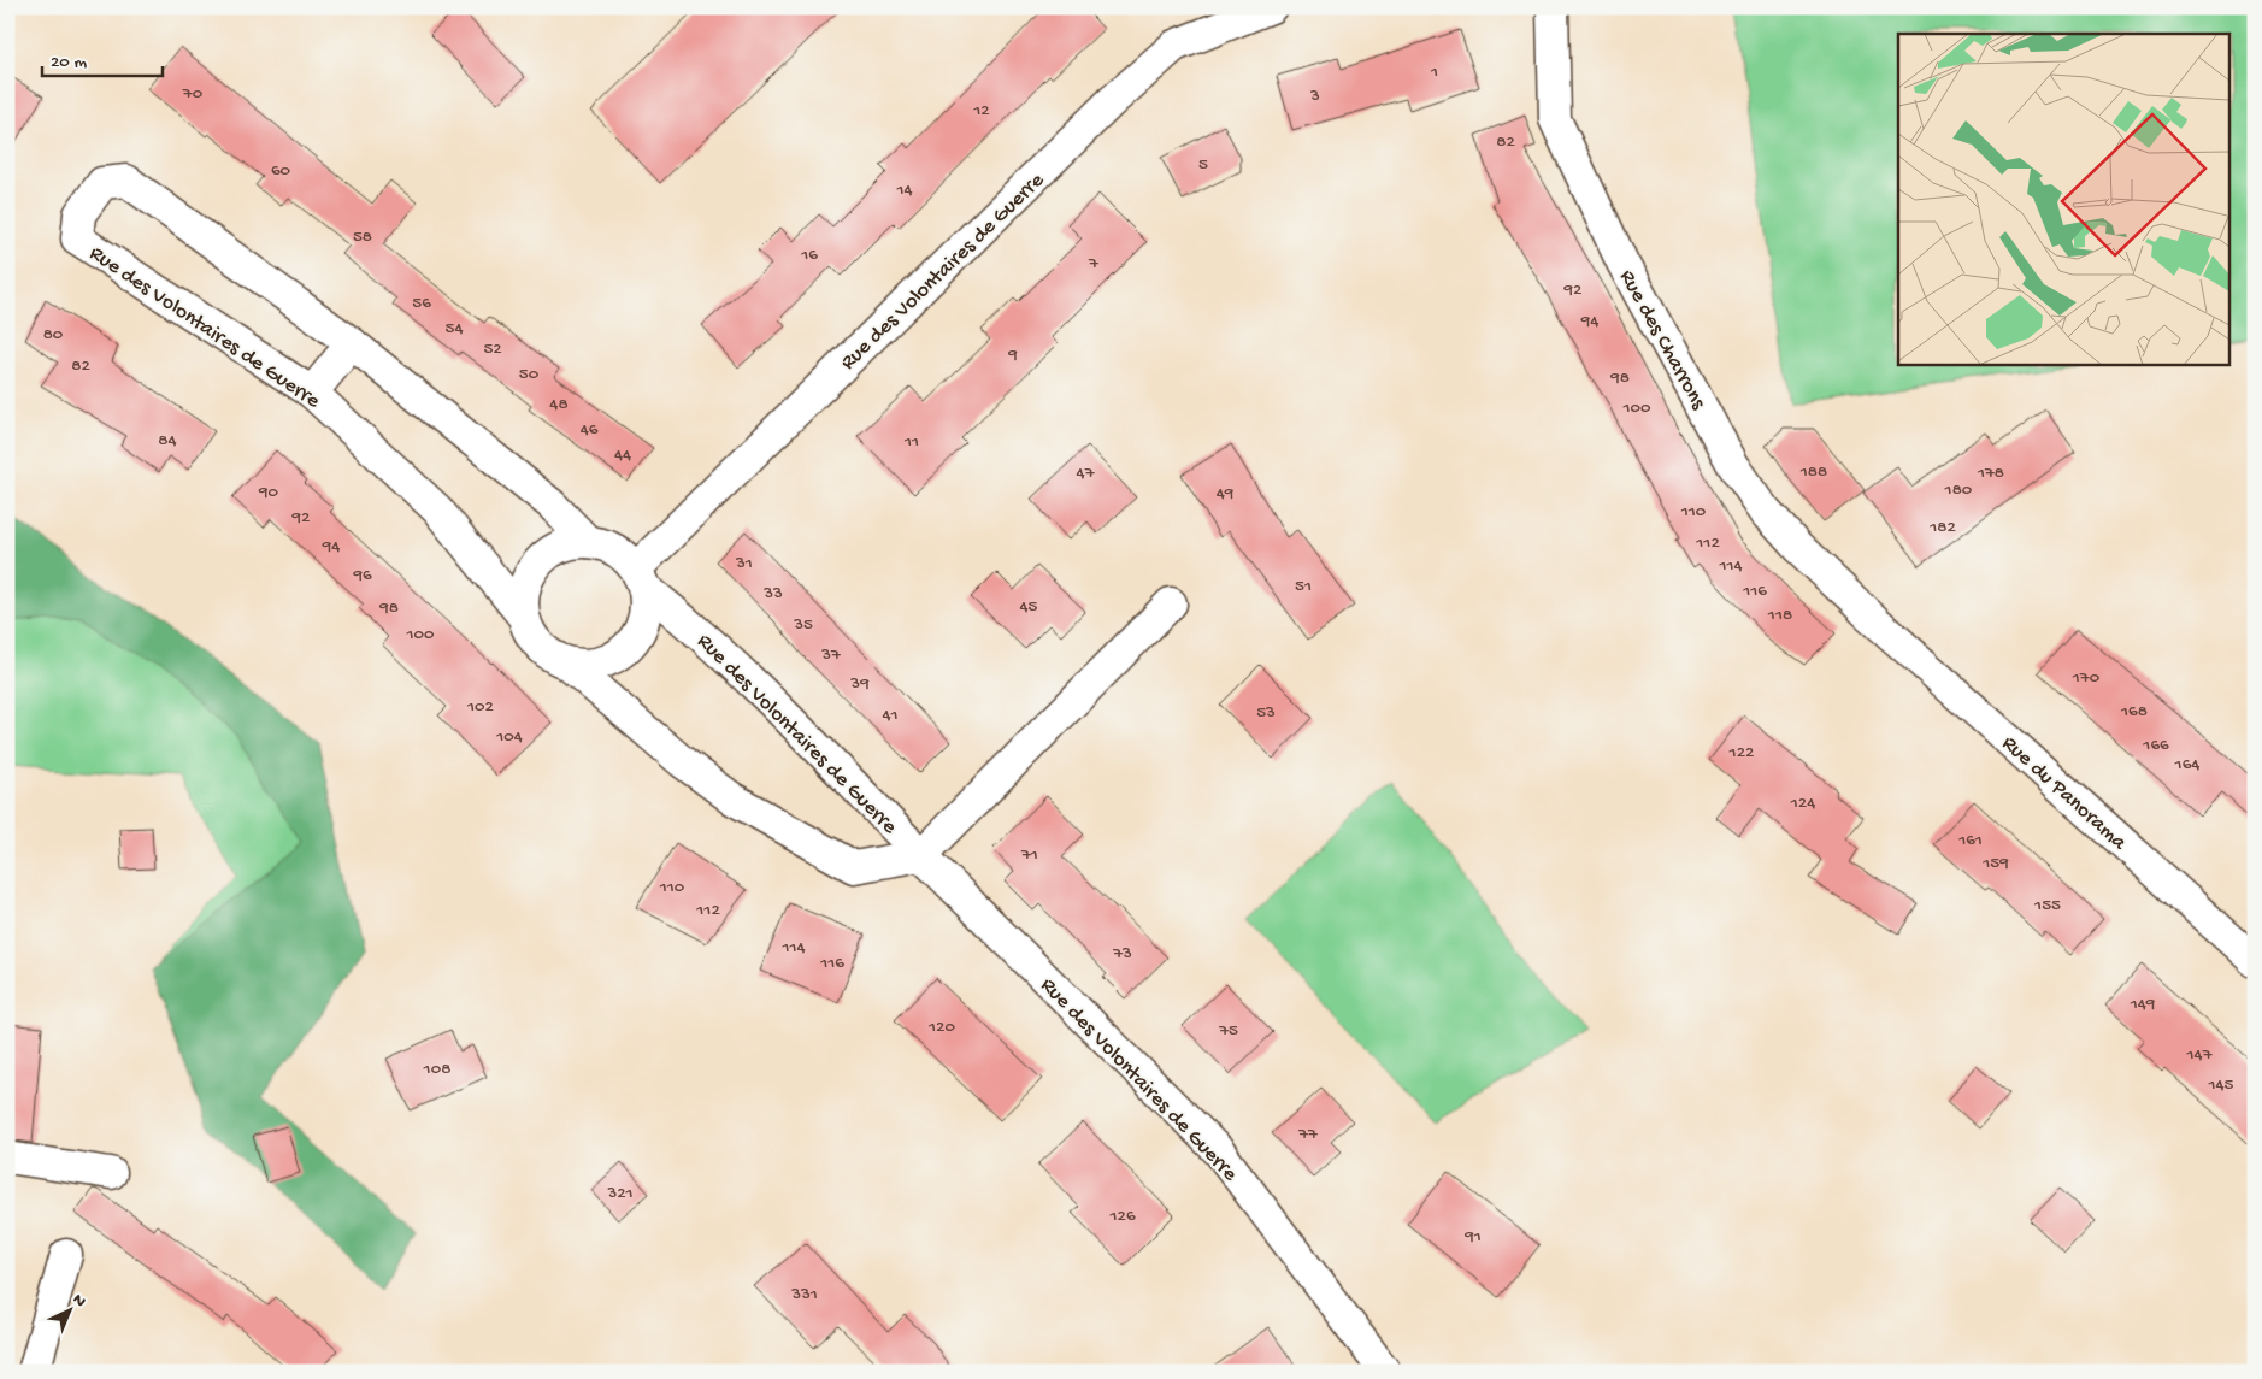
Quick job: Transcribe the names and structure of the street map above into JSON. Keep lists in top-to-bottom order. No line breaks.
{"streets":{"street":["Rue des Volontaires de Guerre","Rue des Charrons","Rue du Panorama"]},"crossings":[["Rue des Charrons","Rue du Panorama"]],"house_numbers":["1","70","3","12","82","5","60","14","58","16","7","92","56","94","54","80","52","9","82","50","98","48","100","46","84","11","44","188","47","178","180","90","49","110","92","182","112","94","31","114","96","51","116","33","45","98","118","35","100","37","170","39","102","168","53","41","104","166","122","164","124","161","71","159","110","155","112","114","73","116","149","120","75","147","108","145","77","321","126","91","331"],"scale_bar":"20 m","north":"top right"}
